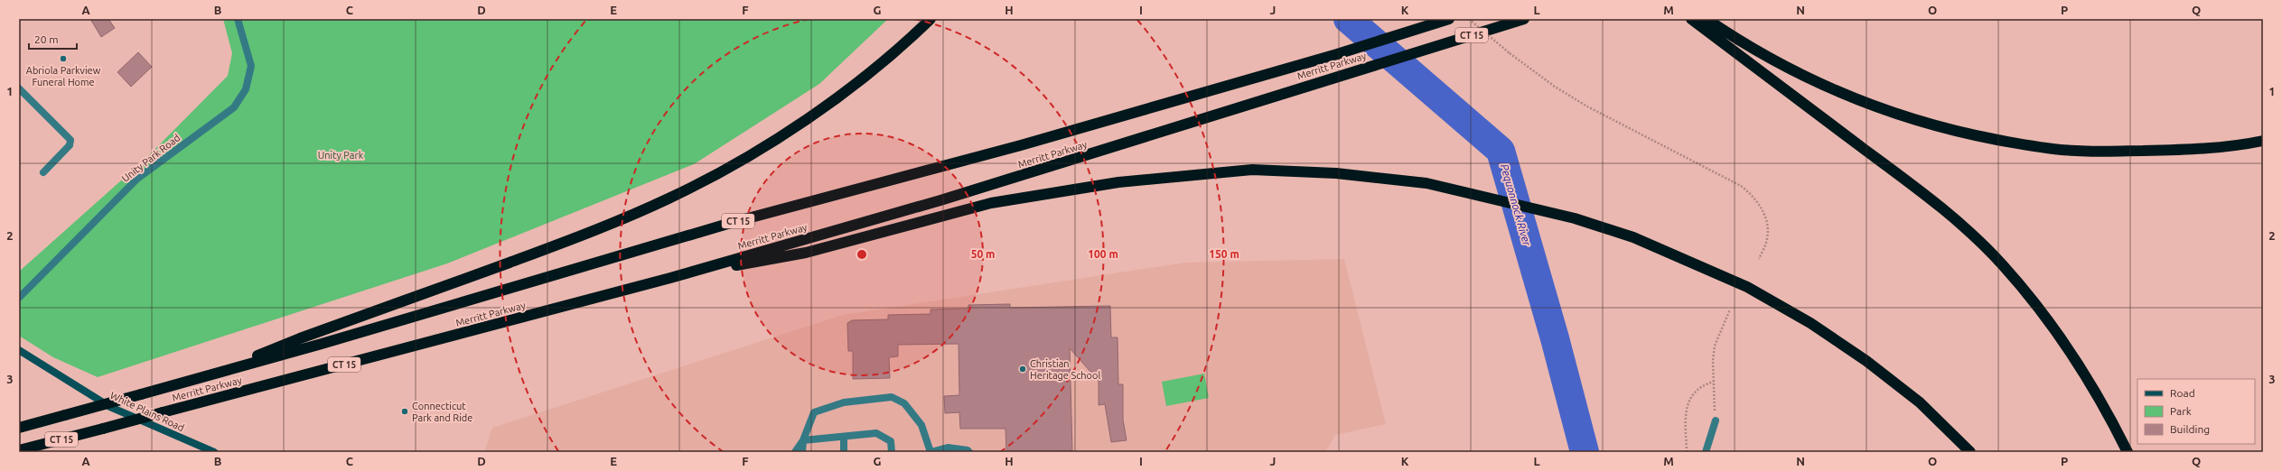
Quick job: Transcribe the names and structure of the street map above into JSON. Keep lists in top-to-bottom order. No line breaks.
{"streets":{"highway":["CT 15","Merritt Parkway"],"main road":["White Plains Road"],"street":["Unity Park Road"]},"water":["Pequonnock River"],"parks":["Unity Park"],"places":["Abriola Parkview Funeral Home","Christian Heritage School","Connecticut Park and Ride"],"legend":["Road","Park","Building"],"scale_bar":"20 m","grid":{"columns":["A","B","C","D","E","F","G","H","I","J","K","L","M","N","O","P","Q"],"rows":["1","2","3"]},"rings":["50 m","100 m","150 m"]}
